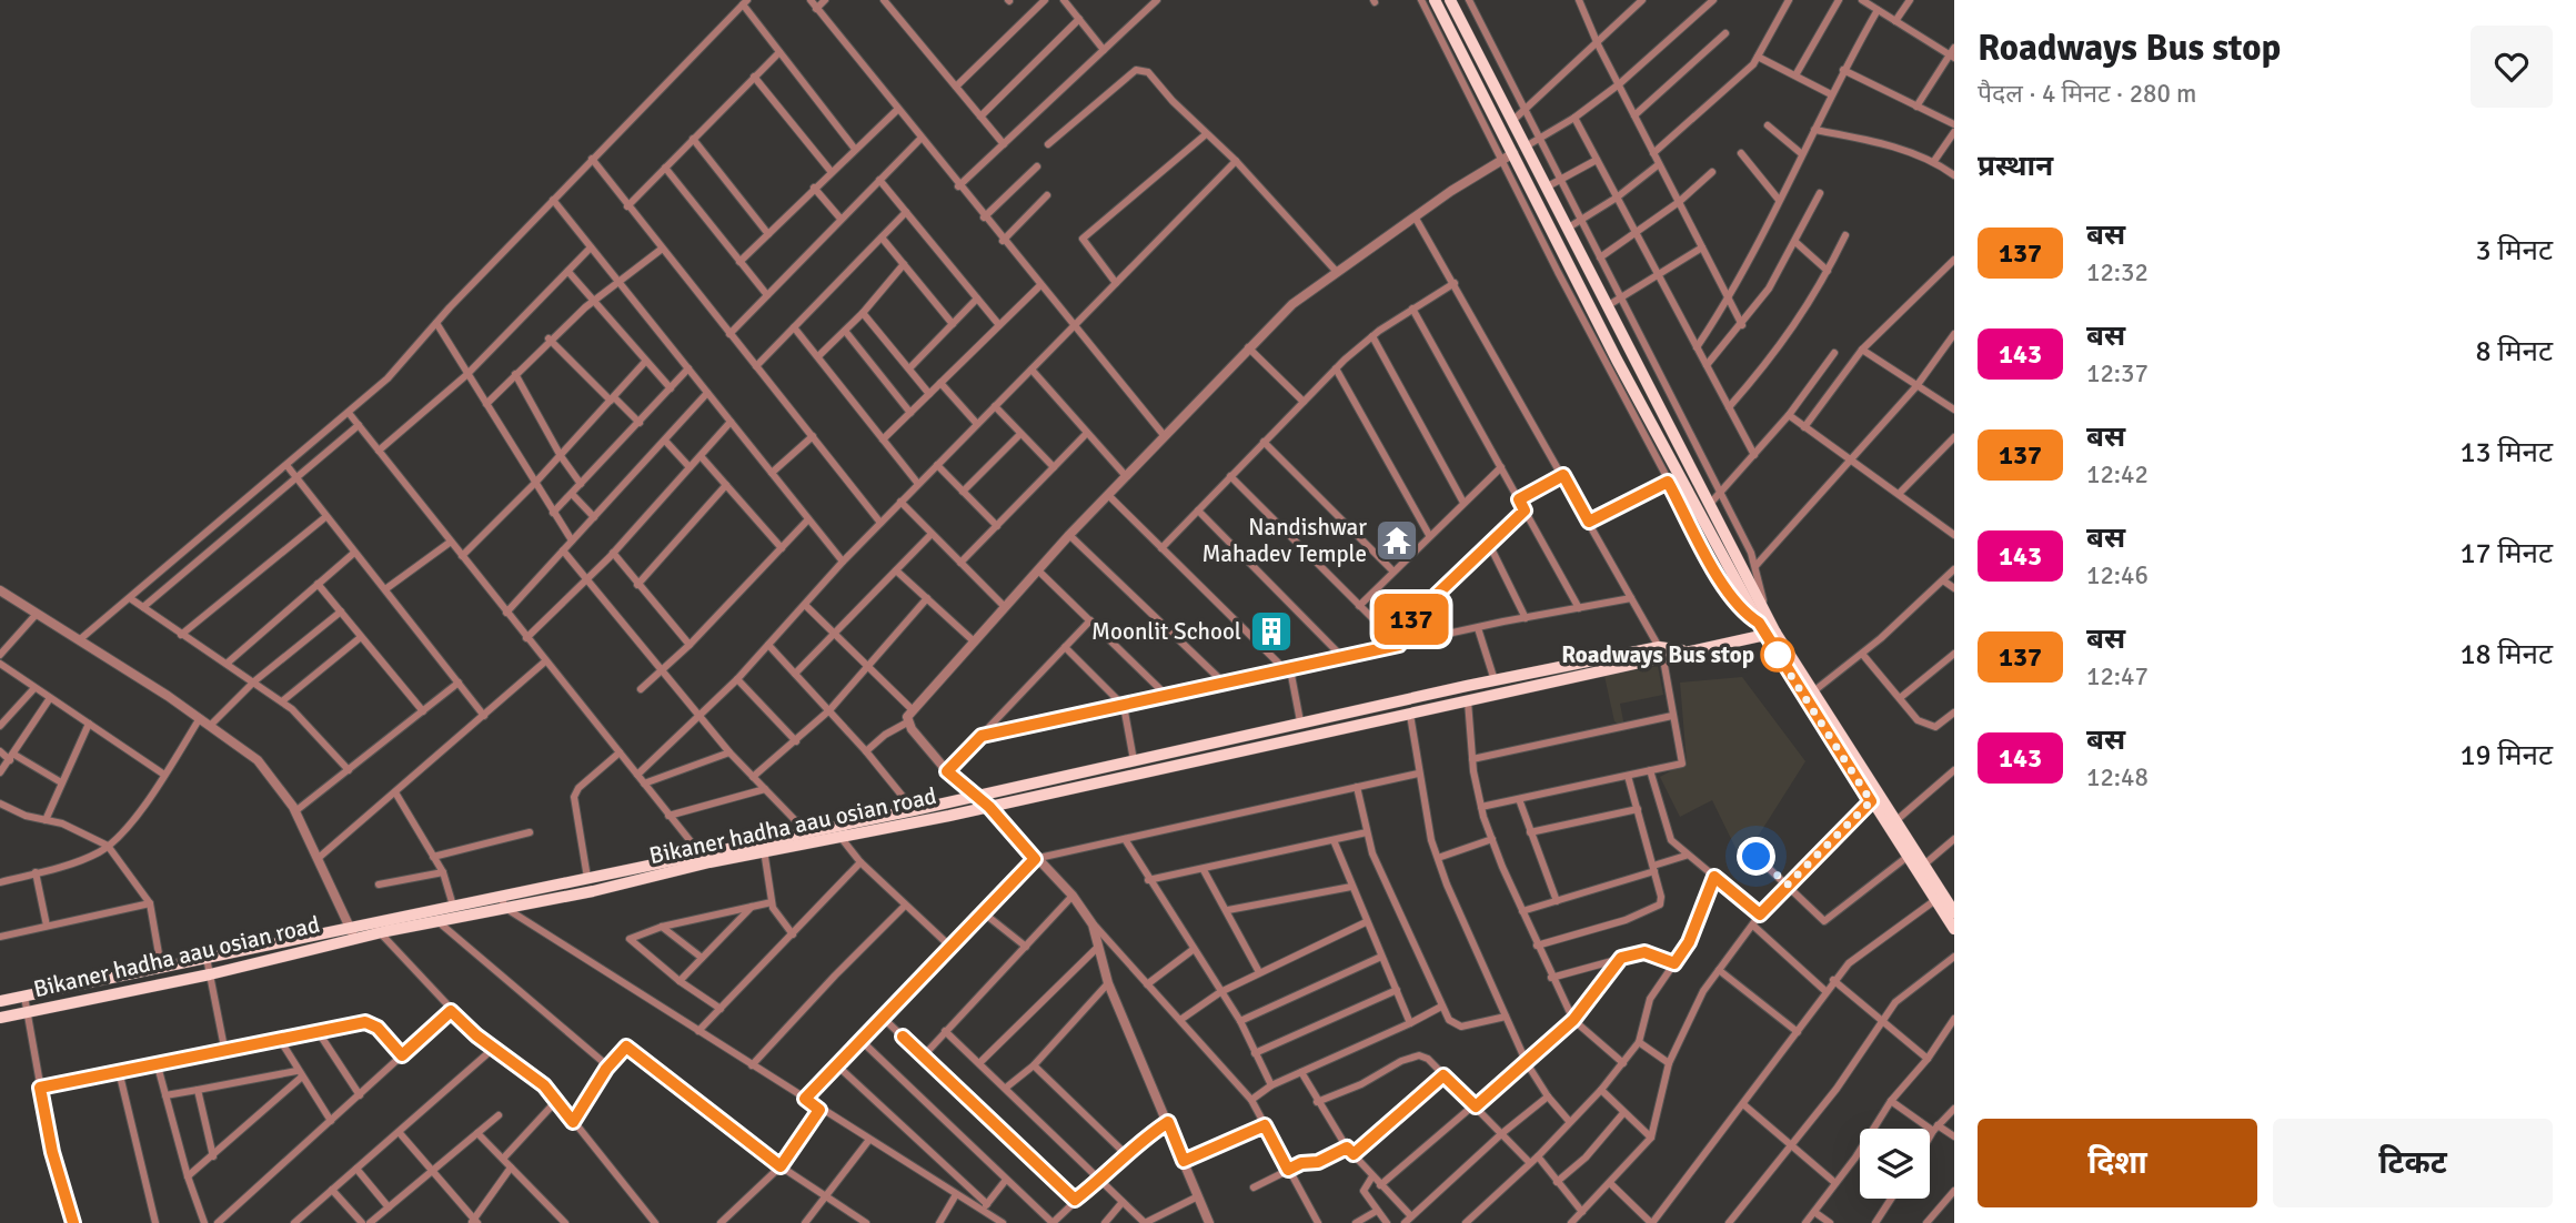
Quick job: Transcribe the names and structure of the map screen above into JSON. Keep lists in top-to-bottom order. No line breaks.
{"streets":{"main road":["Bikaner hadha aau osian road"]},"places":{"temple":["Nandishwar Mahadev Temple"],"building":["Moonlit School"],"other":["Roadways Bus stop"]},"lines":["bus line 137"],"page":{"on_map":"137","heading":[["Roadways Bus stop","पैदल · 4 मिनट · 280 m"],"प्रस्थान"],"list":[{"mark":"137","name":"बस","note":"12:32","value":"3 मिनट"},{"mark":"143","name":"बस","note":"12:37","value":"8 मिनट"},{"mark":"137","name":"बस","note":"12:42","value":"13 मिनट"},{"mark":"143","name":"बस","note":"12:46","value":"17 मिनट"},{"mark":"137","name":"बस","note":"12:47","value":"18 मिनट"},{"mark":"143","name":"बस","note":"12:48","value":"19 मिनट"}],"buttons":["दिशा","टिकट"]}}
